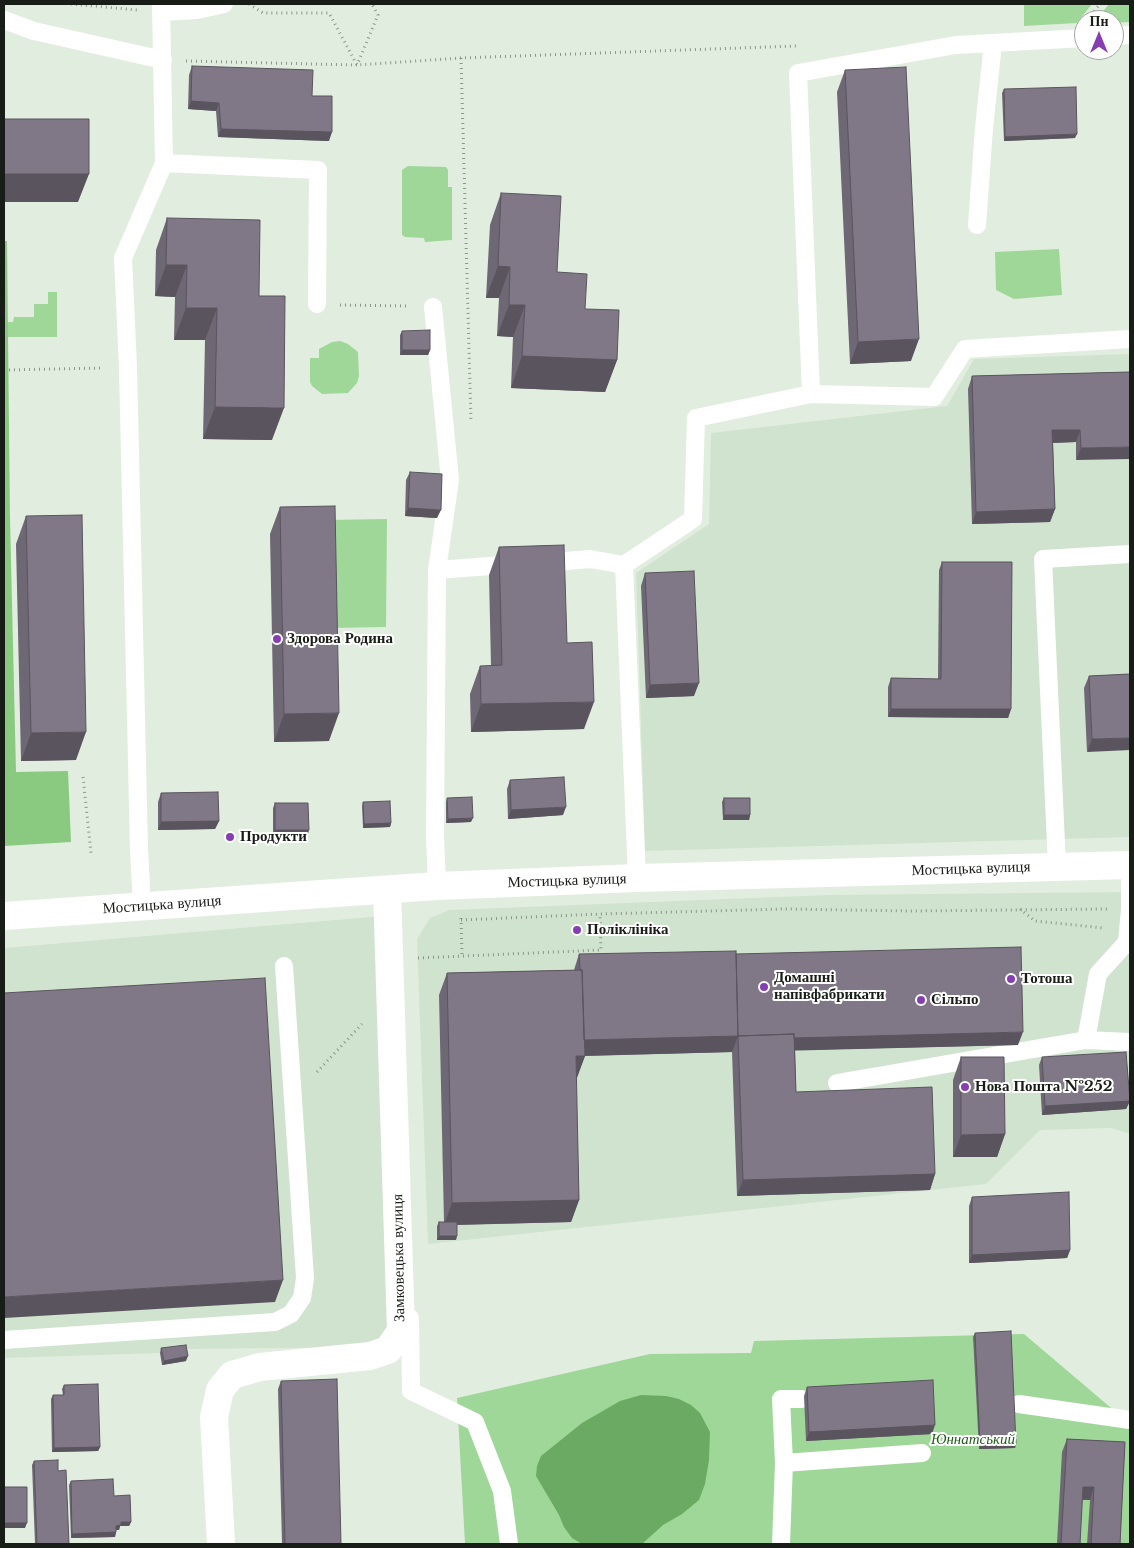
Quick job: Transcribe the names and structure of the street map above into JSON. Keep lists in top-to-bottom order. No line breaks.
{"streets":{"street":["Мостицька вулиця","Замковецька вулиця"]},"crossings":[["Мостицька вулиця","Замковецька вулиця"]],"parks":["Юннатський"],"places":["Здорова Родина","Продукти","Поліклініка","Тотоша","Домашні напівфабрикати","Сільпо","Нова Пошта №252"],"north":"top"}
